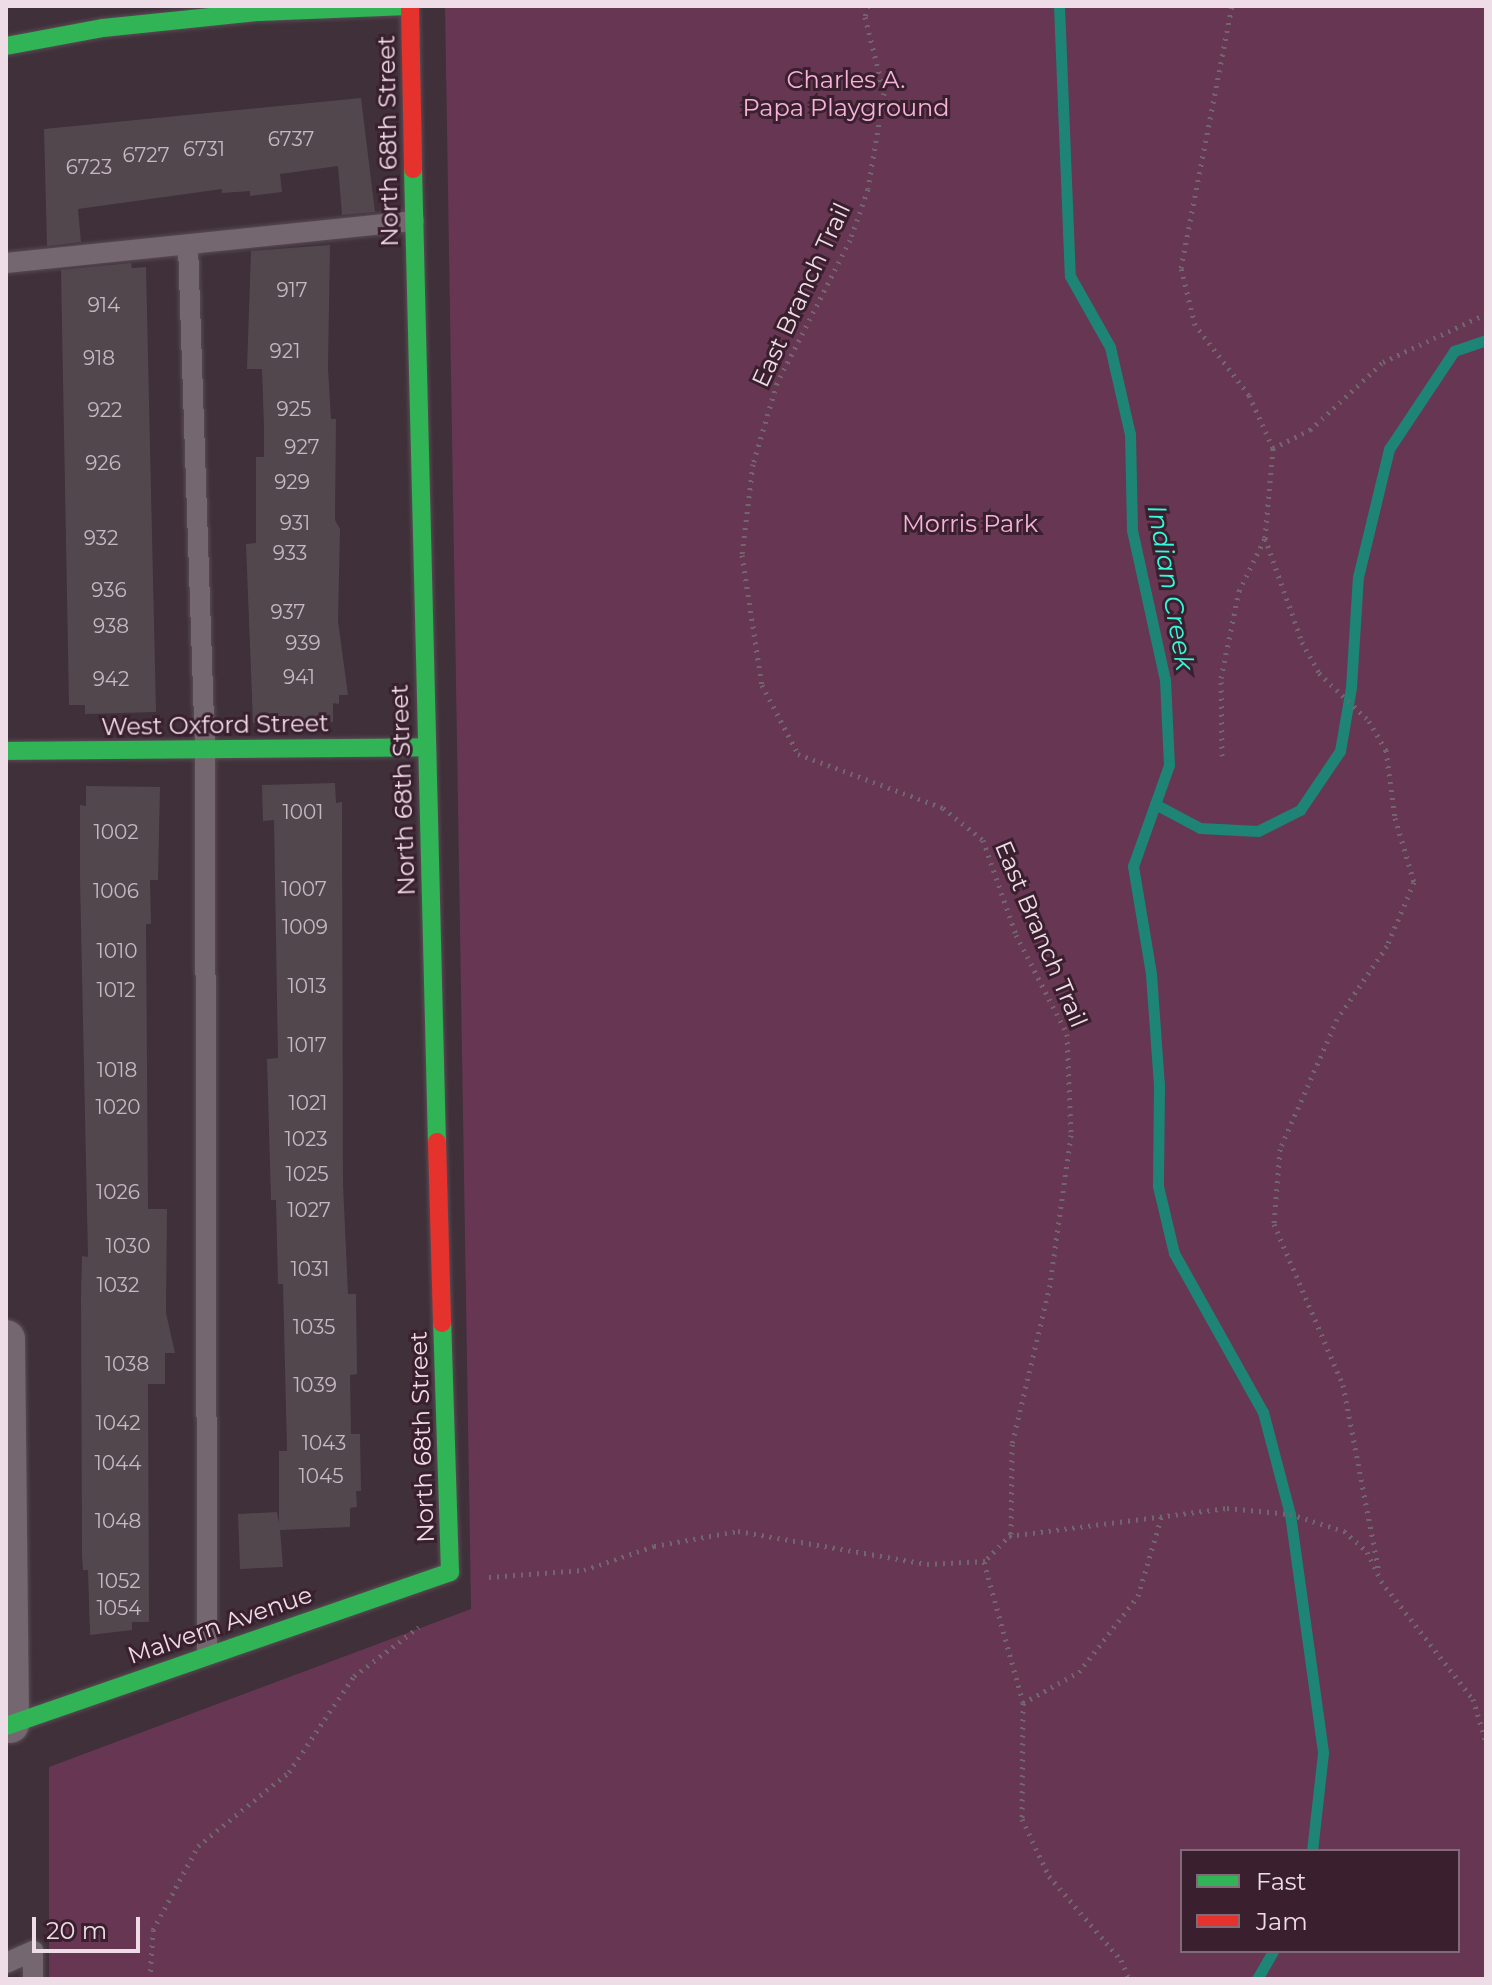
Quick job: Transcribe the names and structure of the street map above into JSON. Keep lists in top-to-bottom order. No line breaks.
{"streets":{"street":["North 68th Street","West Oxford Street","Malvern Avenue"],"path":["East Branch Trail"]},"crossings":[["North 68th Street","West Oxford Street"],["North 68th Street","Malvern Avenue"]],"water":["Indian Creek"],"parks":["Charles A. Papa Playground","Morris Park"],"house_numbers":["6737","6731","6727","6723","917","914","921","918","925","922","927","926","929","931","932","933","936","937","938","939","941","942","1001","1002","1007","1006","1009","1010","1013","1012","1017","1018","1021","1020","1023","1025","1026","1027","1030","1031","1032","1035","1038","1039","1042","1043","1044","1045","1048","1052","1054"],"legend":["Fast","Jam"],"scale_bar":"20 m"}
